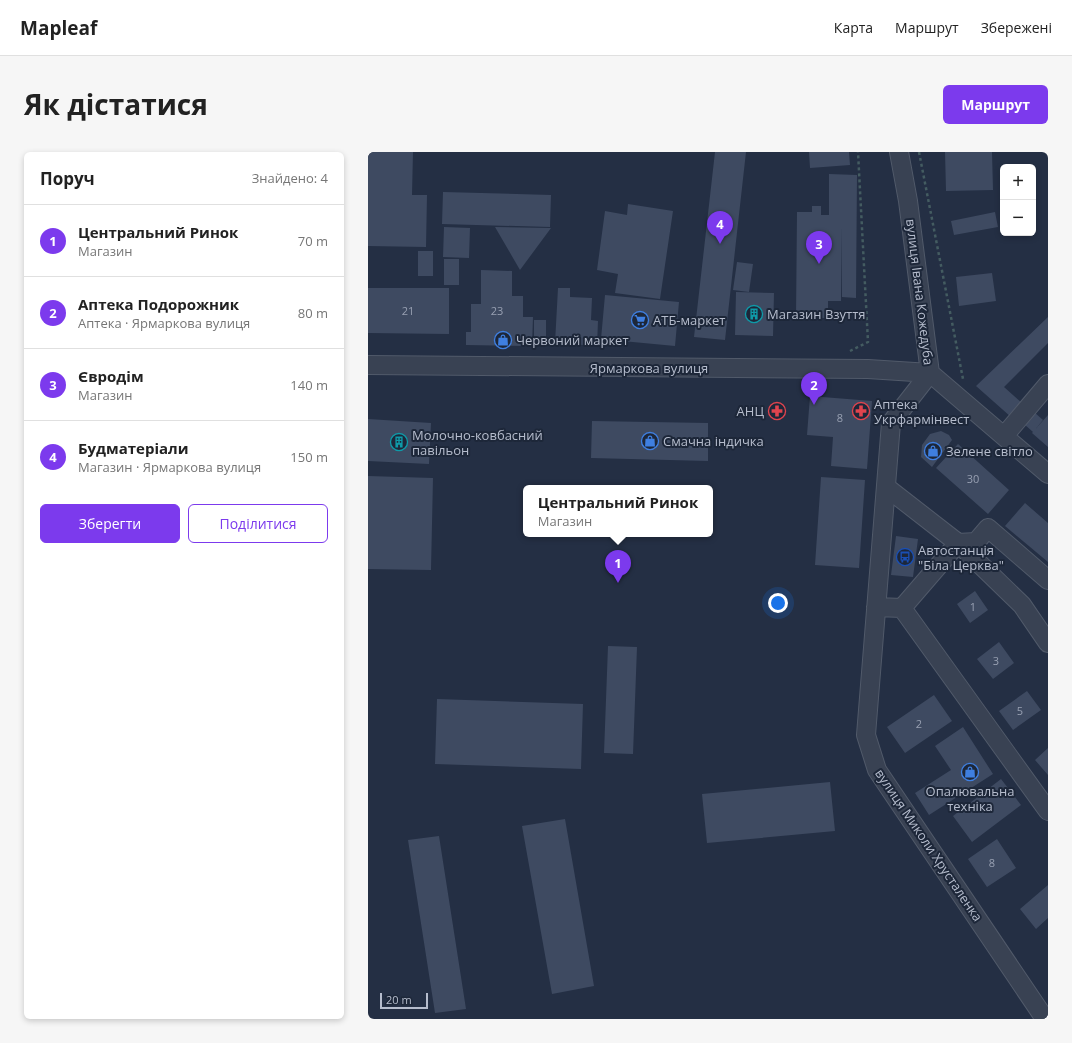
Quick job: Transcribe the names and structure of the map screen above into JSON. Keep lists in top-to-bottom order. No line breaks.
{"streets":{"street":["вулиця Івана Кожедуба","Ярмаркова вулиця","вулиця Миколи Хрусталенка"]},"crossings":[["вулиця Івана Кожедуба","Ярмаркова вулиця"],["вулиця Івана Кожедуба","вулиця Миколи Хрусталенка"],["Ярмаркова вулиця","вулиця Миколи Хрусталенка"]],"places":{"building":["Магазин Взуття","Молочно-ковбасний павільон"],"supermarket":["АТБ-маркет"],"shop":["Червоний маркет","Смачна індичка","Зелене світло","Опалювальна техніка"],"pharmacy":["АНЦ","Аптека Укрфармінвест"],"bus stop":["Автостанція \"Біла Церква\""]},"house_numbers":["21","23","8","30","1","3","5","2","8"],"scale_bar":"20 m","page":{"header":"Mapleaf","nav":["Карта","Маршрут","Збережені"],"title":"Як дістатися","buttons":["Маршрут",["Зберегти","Поділитися"]],"heading":["Поруч","Знайдено: 4"],"map_buttons":["+","−"],"list":[{"mark":"1","name":"Центральний Ринок","note":"Магазин","value":"70 m"},{"mark":"2","name":"Аптека Подорожник","note":"Аптека · Ярмаркова вулиця","value":"80 m"},{"mark":"3","name":"Євродім","note":"Магазин","value":"140 m"},{"mark":"4","name":"Будматеріали","note":"Магазин · Ярмаркова вулиця","value":"150 m"}],"pins":["4","3","2","1"],"popup":["Центральний Ринок","Магазин"],"scale":"20 m"}}
